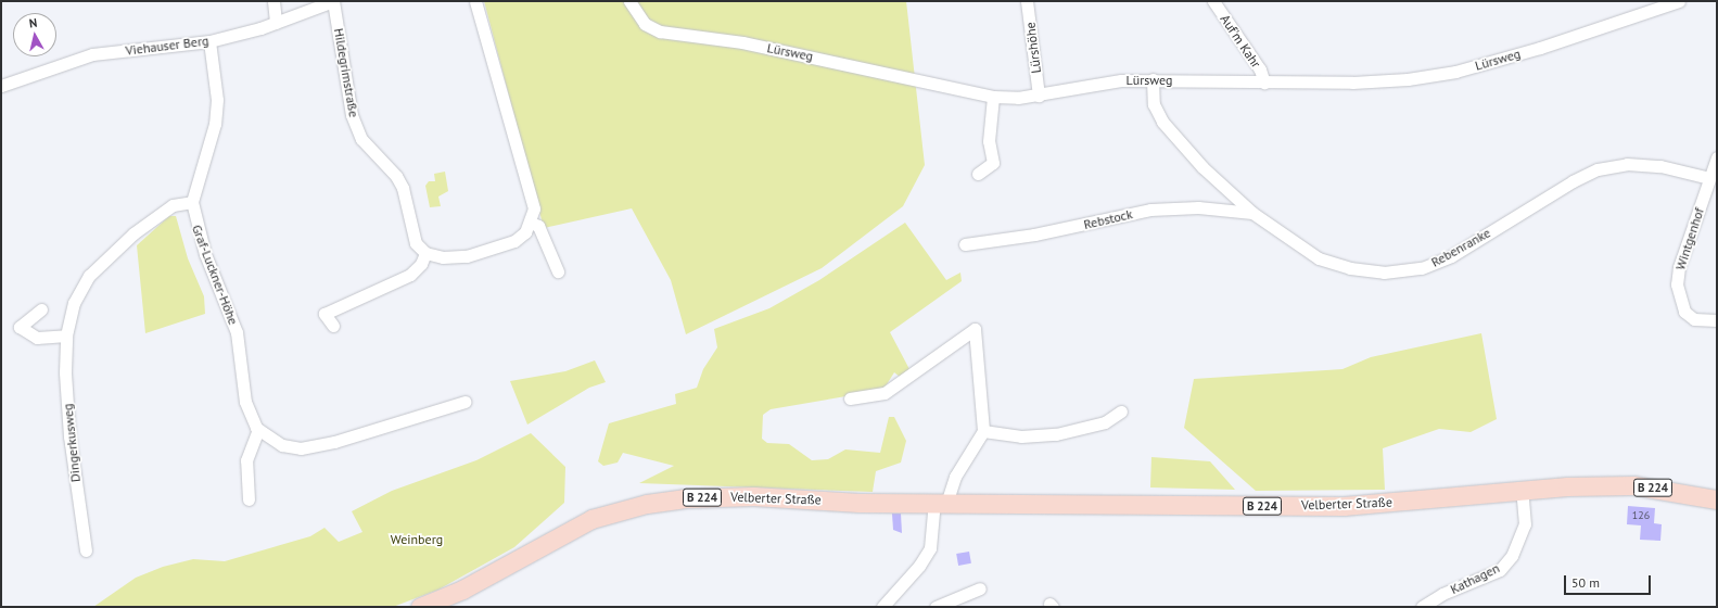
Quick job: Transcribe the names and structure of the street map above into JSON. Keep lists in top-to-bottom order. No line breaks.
{"streets":{"main road":["B 224","Velberter Straße"],"street":["Auf'm Kahr","Viehauser Berg","Lürshöhe","Lürsweg","Hildegrimstraße","Rebstock","Wintgenhof","Rebenranke","Graf-Luckner-Höhe","Dingerkusweg","Kathagen"]},"crossings":[["Auf'm Kahr","Lürsweg"],["Viehauser Berg","Hildegrimstraße"],["Lürshöhe","Lürsweg"],["Lürsweg","Rebenranke"],["Rebstock","Rebenranke"],["Wintgenhof","Rebenranke"],["Graf-Luckner-Höhe","Dingerkusweg"],["Velberter Straße","Kathagen"]],"parks":["Weinberg"],"house_numbers":["126"],"scale_bar":"50 m","north":"top"}
